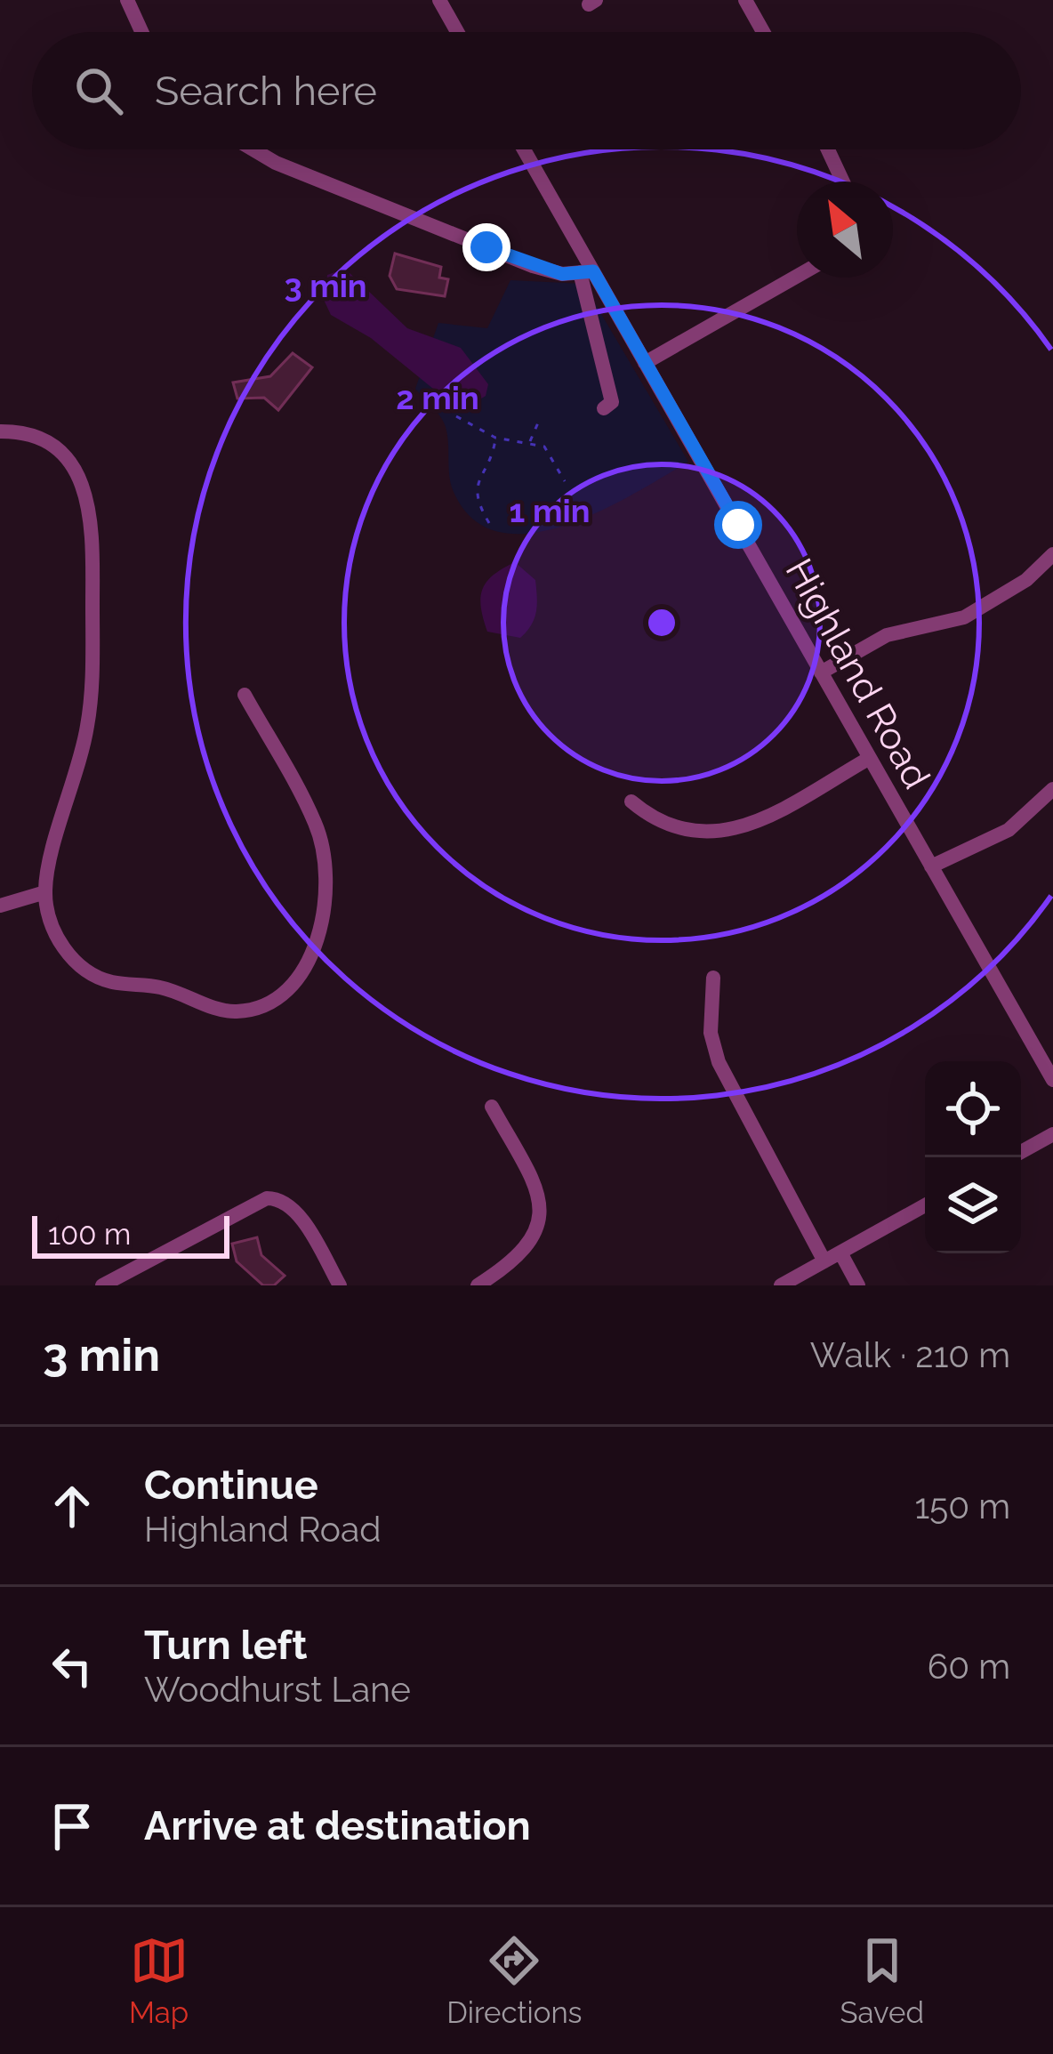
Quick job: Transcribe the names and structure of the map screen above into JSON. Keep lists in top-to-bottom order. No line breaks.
{"streets":{"street":["Highland Road"]},"scale_bar":"100 m","north":"top left","page":{"search":"Search here","scale":"100 m","heading":["3 min","Walk · 210 m"],"list":[["Continue","Highland Road","150 m"],["Turn left","Woodhurst Lane","60 m"],"Arrive at destination"],"nav":["Map","Directions","Saved"]},"rings":["3 min","2 min","1 min"]}
